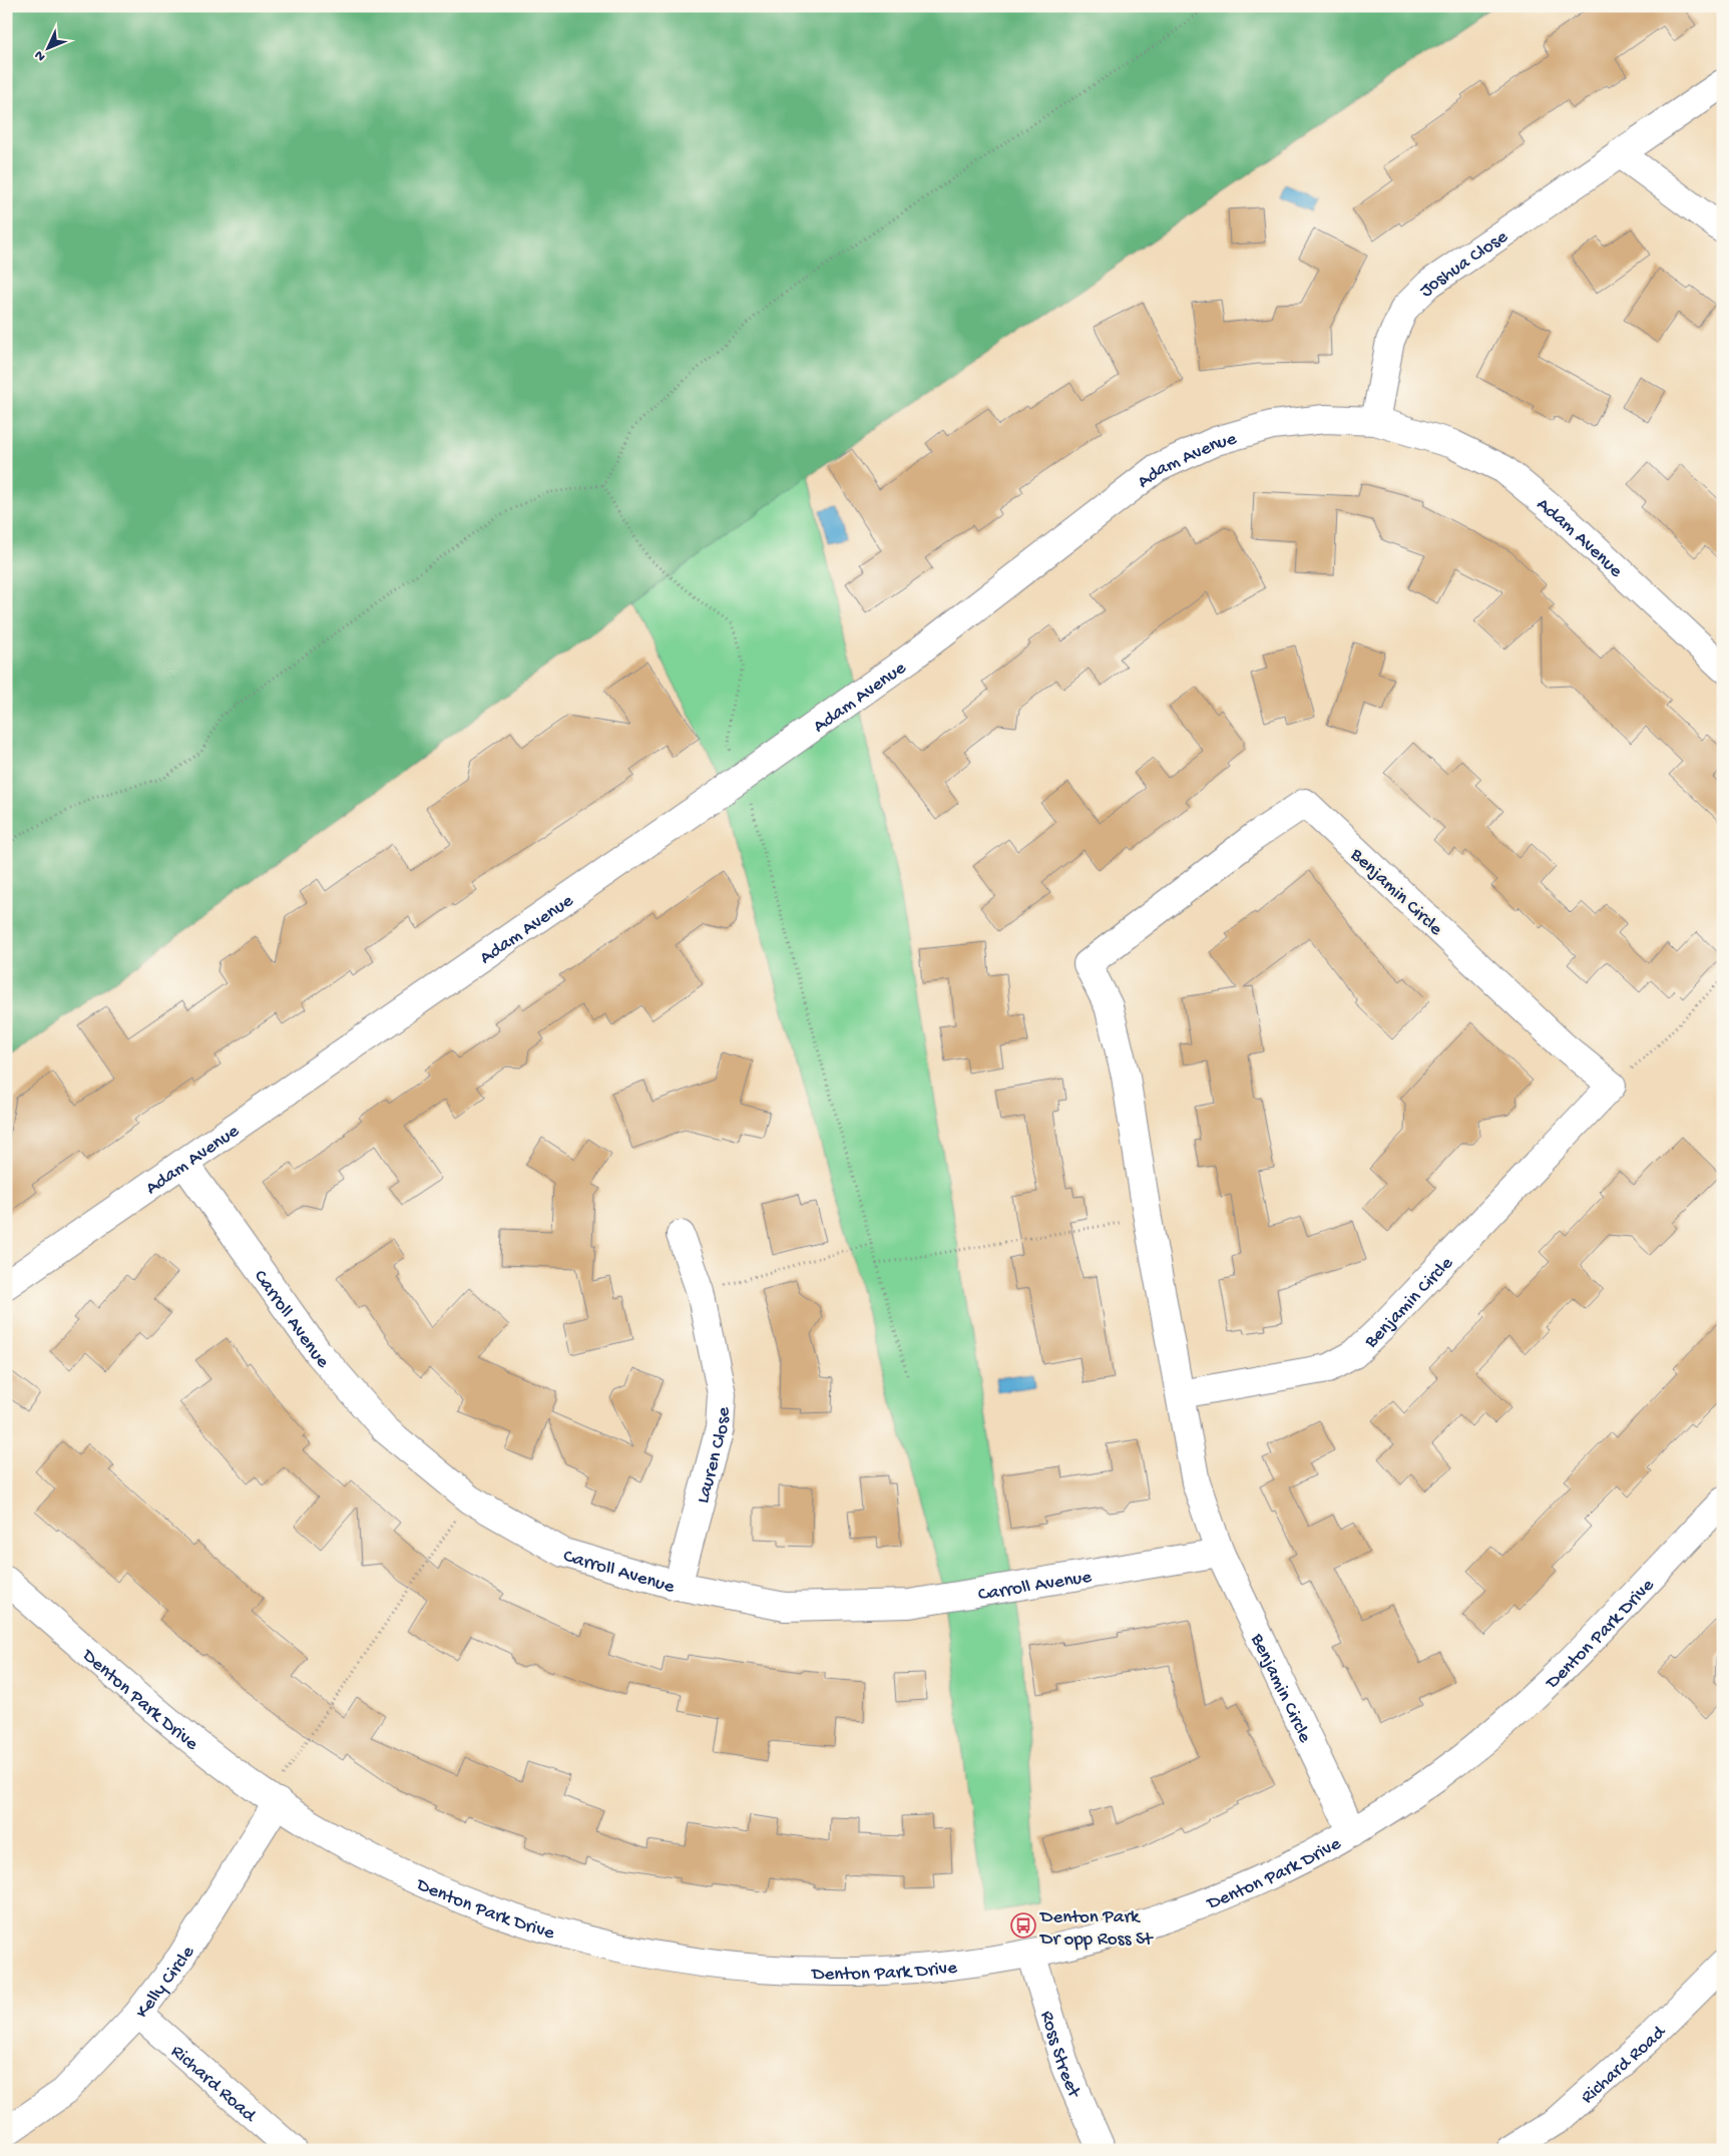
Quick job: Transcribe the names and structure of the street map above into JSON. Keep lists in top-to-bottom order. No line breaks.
{"streets":{"street":["Joshua Close","Adam Avenue","Benjamin Circle","Carroll Avenue","Lauren Close","Denton Park Drive","Kelly Circle","Ross Street","Richard Road"]},"crossings":[["Joshua Close","Adam Avenue"],["Adam Avenue","Carroll Avenue"],["Benjamin Circle","Carroll Avenue"],["Benjamin Circle","Denton Park Drive"],["Carroll Avenue","Lauren Close"],["Denton Park Drive","Kelly Circle"],["Denton Park Drive","Ross Street"],["Kelly Circle","Richard Road"]],"places":{"bus stop":["Denton Park Dr opp Ross St"]},"north":"bottom left"}
